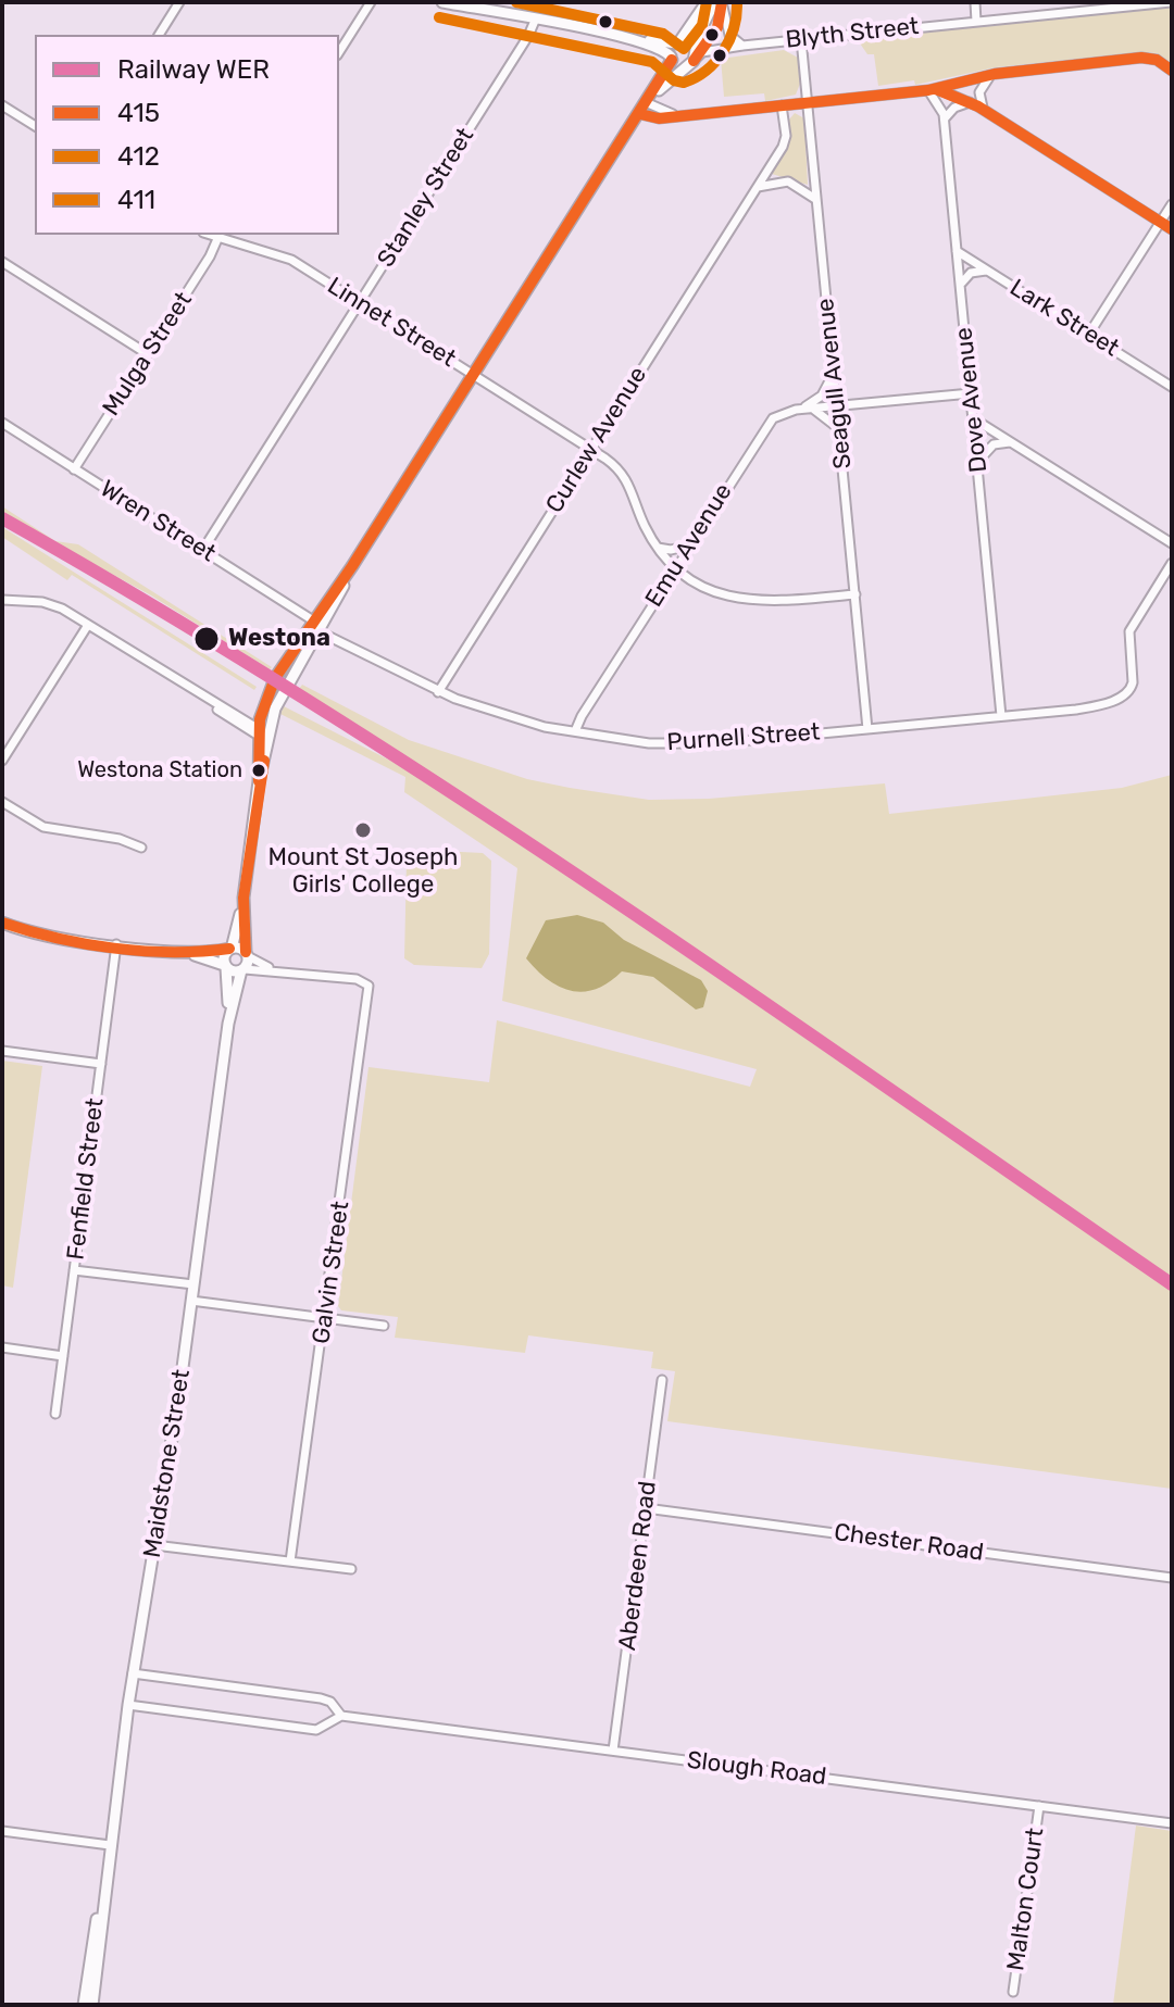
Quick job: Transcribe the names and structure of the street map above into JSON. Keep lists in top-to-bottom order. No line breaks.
{"streets":{"main road":["Maidstone Street"],"street":["Blyth Street","Stanley Street","Lark Street","Linnet Street","Mulga Street","Seagull Avenue","Dove Avenue","Curlew Avenue","Wren Street","Emu Avenue","Purnell Street","Fenfield Street","Galvin Street","Chester Road","Aberdeen Road","Slough Road","Malton Court"]},"crossings":[["Blyth Street","Seagull Avenue"],["Stanley Street","Linnet Street"],["Stanley Street","Wren Street"],["Lark Street","Dove Avenue"],["Linnet Street","Mulga Street"],["Linnet Street","Seagull Avenue"],["Linnet Street","Curlew Avenue"],["Linnet Street","Emu Avenue"],["Mulga Street","Wren Street"],["Seagull Avenue","Emu Avenue"],["Seagull Avenue","Purnell Street"],["Dove Avenue","Emu Avenue"],["Dove Avenue","Purnell Street"],["Curlew Avenue","Purnell Street"],["Wren Street","Purnell Street"],["Emu Avenue","Purnell Street"],["Maidstone Street","Slough Road"],["Chester Road","Aberdeen Road"],["Aberdeen Road","Slough Road"],["Slough Road","Malton Court"]],"places":["Westona","Westona Station","Mount St Joseph Girls' College"],"lines":["transit line 415","transit line 412","transit line 411","rail line WER"],"legend":["Railway WER","415","412","411"]}
